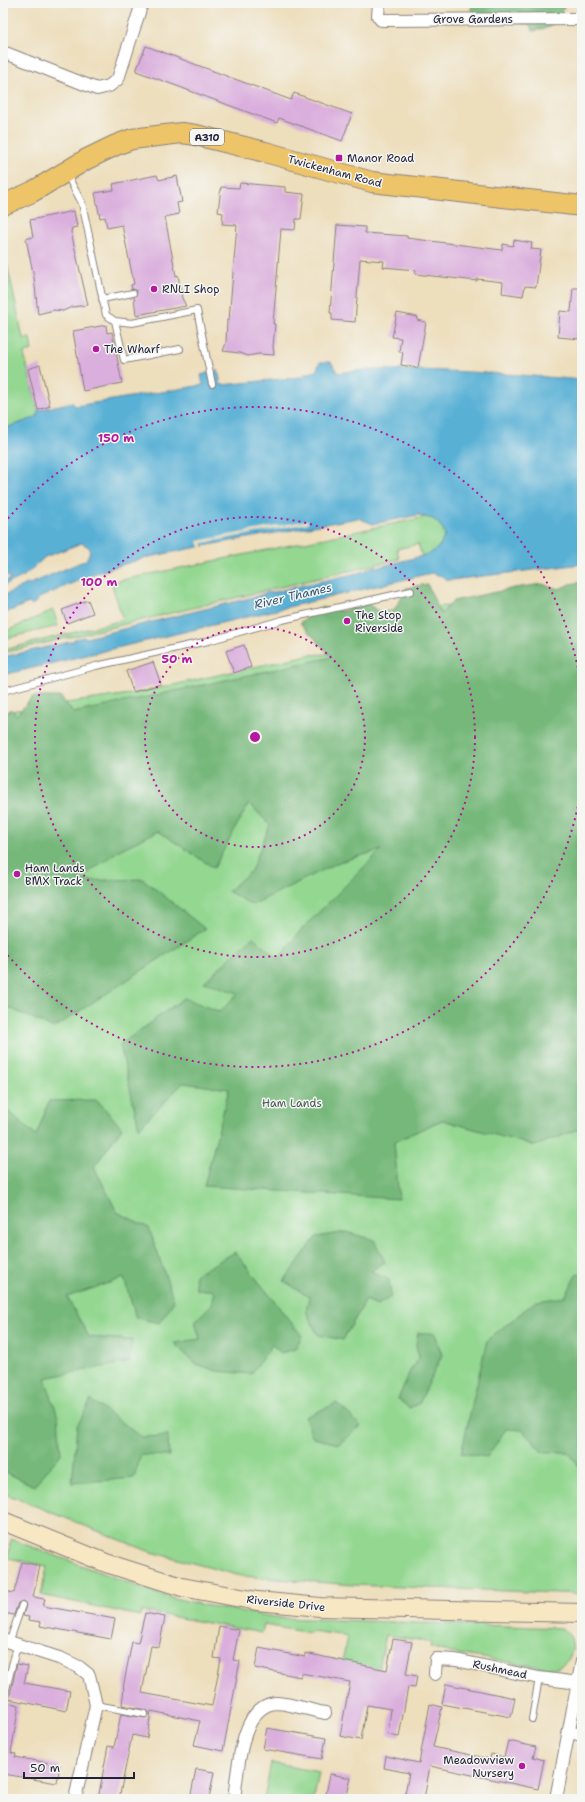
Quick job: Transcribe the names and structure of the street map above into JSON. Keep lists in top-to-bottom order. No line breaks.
{"streets":{"main road":["A310","Twickenham Road"],"street":["Grove Gardens","Riverside Drive","Rushmead"]},"crossings":[["A310","Twickenham Road"]],"water":["River Thames"],"parks":["Ham Lands"],"places":{"transit":["Manor Road"],"other":["RNLI Shop","The Wharf","The Stop Riverside","Ham Lands BMX Track","Meadowview Nursery"]},"scale_bar":"50 m","rings":["150 m","100 m","50 m"]}
